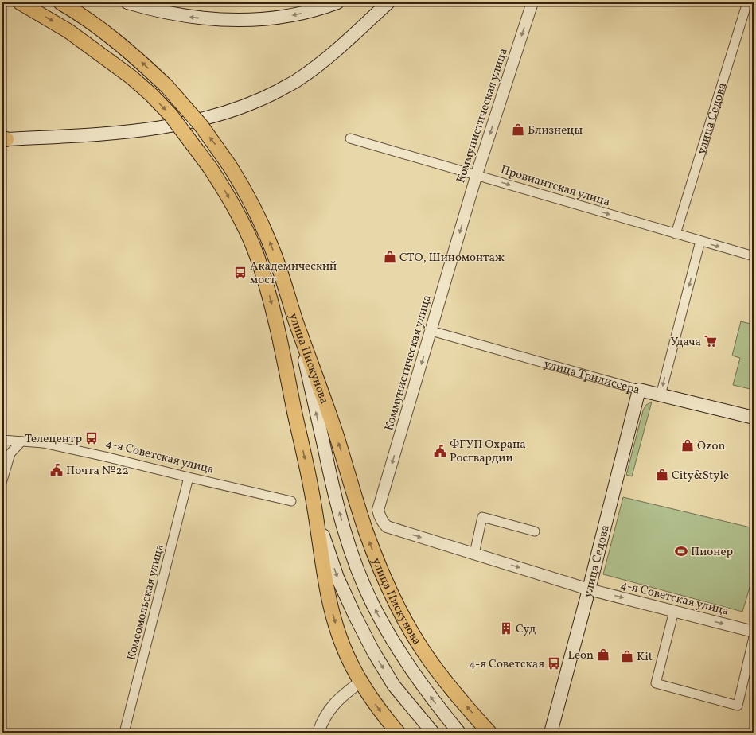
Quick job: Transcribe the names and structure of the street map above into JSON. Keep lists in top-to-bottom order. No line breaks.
{"streets":{"main road":["улица Седова","улица Пискунова","улица Трилиссера"],"street":["Коммунистическая улица","Провиантская улица","4-я Советская улица","Комсомольская улица"]},"crossings":[["Коммунистическая улица","улица Седова"],["Коммунистическая улица","Провиантская улица"],["Коммунистическая улица","улица Трилиссера"],["Коммунистическая улица","4-я Советская улица"],["улица Седова","Провиантская улица"],["улица Седова","улица Трилиссера"],["улица Седова","4-я Советская улица"],["4-я Советская улица","Комсомольская улица"]],"one_way":["Провиантская улица","4-я Советская улица"],"places":{"shop":["Близнецы","СТО, Шиномонтаж","Ozon","City&Style","Leon","Kit"],"bus stop":["Академический мост","Телецентр","4-я Советская"],"supermarket":["Удача"],"public building":["ФГУП Охрана Росгвардии","Почта №22"],"sports":["Пионер"],"building":["Суд"]}}
